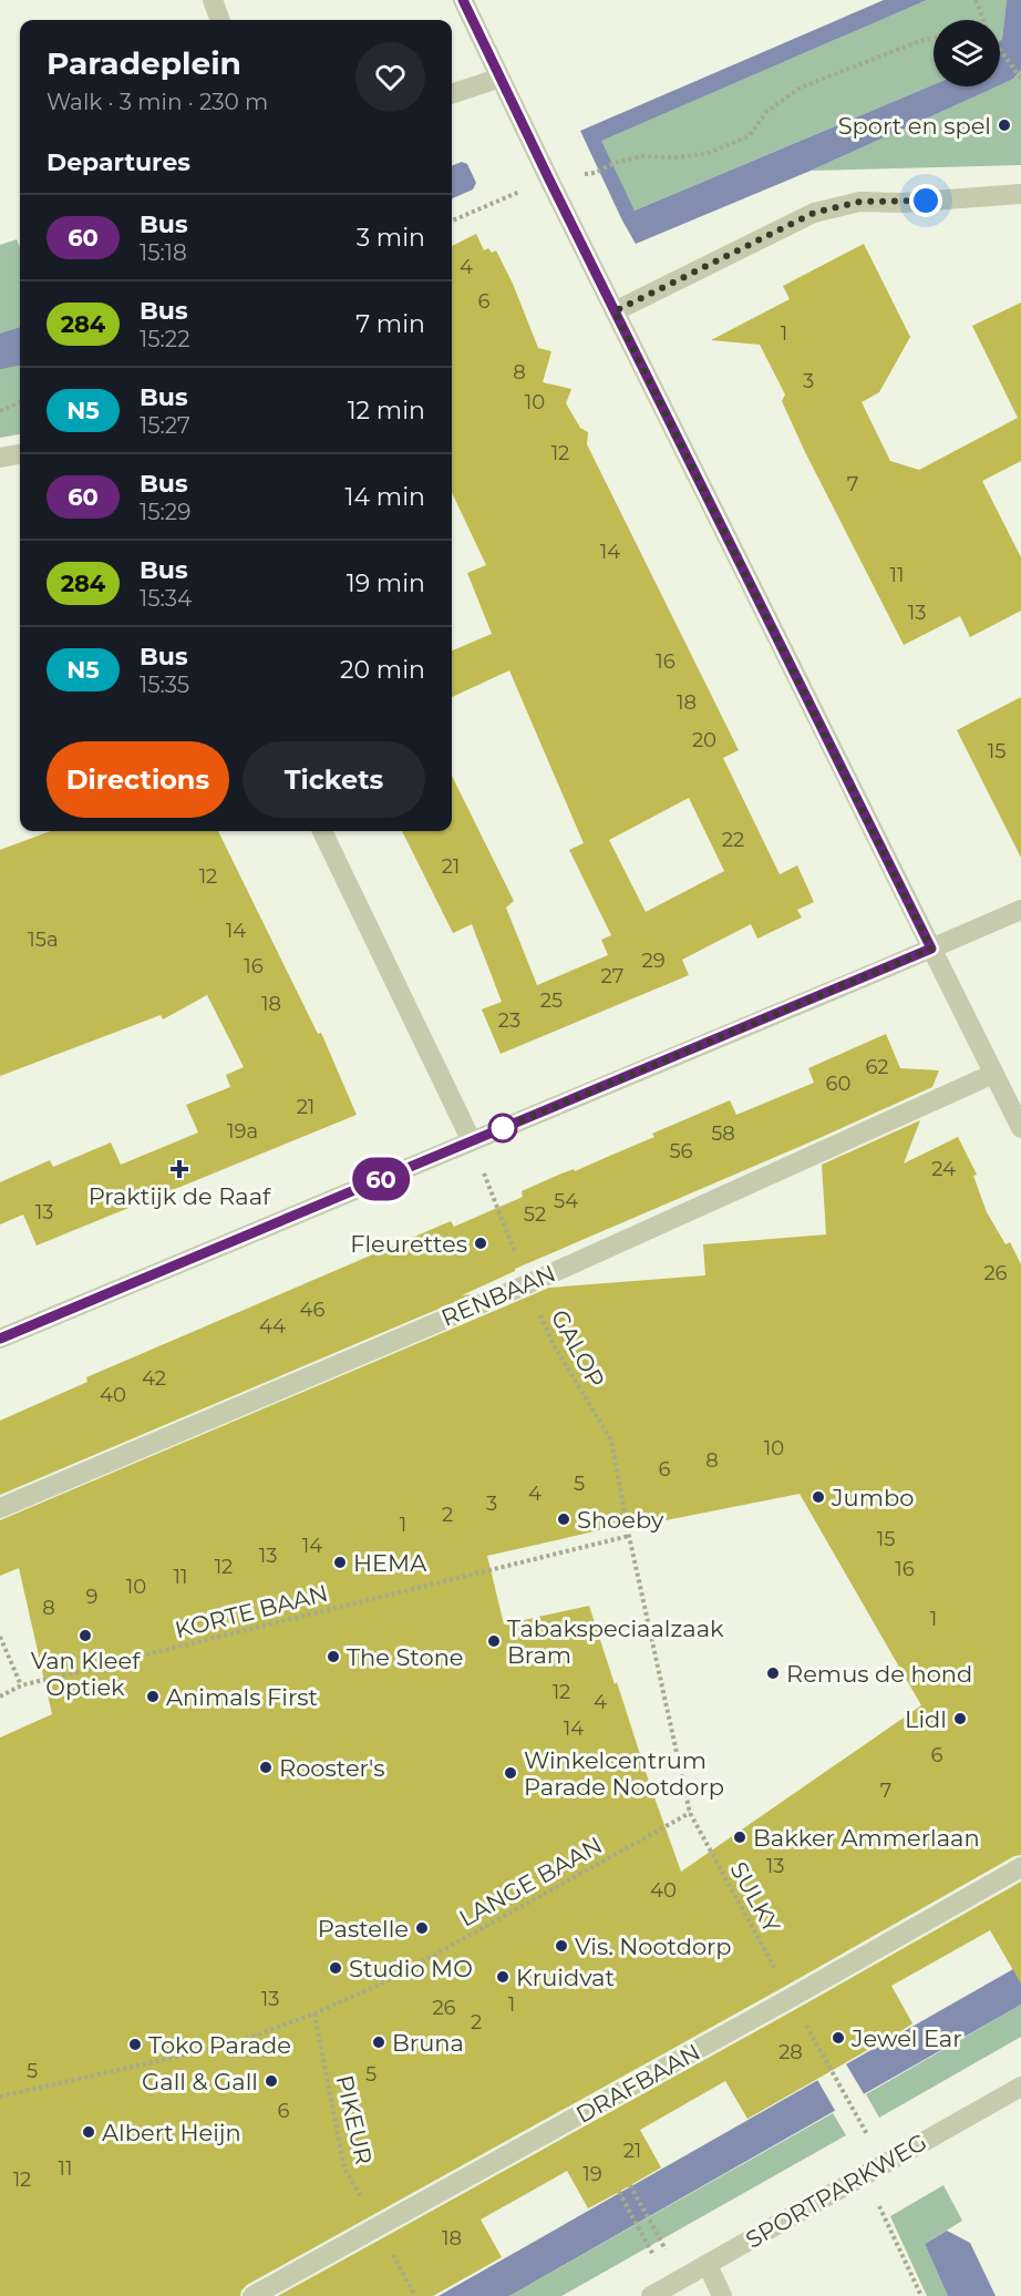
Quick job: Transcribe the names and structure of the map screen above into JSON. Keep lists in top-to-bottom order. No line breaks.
{"streets":{"street":["RENBAAN","DRAFBAAN","SPORTPARKWEG"],"path":["GALOP","KORTE BAAN","LANGE BAAN","SULKY","PIKEUR"]},"crossings":[["RENBAAN","GALOP"],["GALOP","KORTE BAAN"],["GALOP","LANGE BAAN"],["GALOP","SULKY"],["LANGE BAAN","SULKY"],["LANGE BAAN","PIKEUR"],["SULKY","DRAFBAAN"],["DRAFBAAN","PIKEUR"]],"places":{"other":["Sport en spel","Fleurettes","Jumbo","Shoeby","HEMA","Van Kleef Optiek","Tabakspeciaalzaak Bram","The Stone","Remus de hond","Animals First","Lidl","Rooster's","Winkelcentrum Parade Nootdorp","Bakker Ammerlaan","Pastelle","Vis. Nootdorp","Studio MO","Kruidvat","Jewel Ear","Bruna","Toko Parade","Gall & Gall","Albert Heijn"],"health":["Praktijk de Raaf"]},"lines":["bus line 60"],"house_numbers":["4","6","1","8","3","10","12","7","14","11","13","16","18","20","15","22","21","12","14","15a","29","16","27","25","18","23","62","60","21","19a","58","56","24","54","13","52","26","46","44","42","40","10","8","6","5","4","3","2","1","15","14","13","12","16","11","10","9","8","1","12","4","14","6","7","13","40","13","1","26","2","28","5","5","6","21","11","19","12","18"],"page":{"on_map":"60","heading":[["Paradeplein","Walk · 3 min · 230 m"],"Departures"],"list":[{"mark":"60","name":"Bus","note":"15:18","value":"3 min"},{"mark":"284","name":"Bus","note":"15:22","value":"7 min"},{"mark":"N5","name":"Bus","note":"15:27","value":"12 min"},{"mark":"60","name":"Bus","note":"15:29","value":"14 min"},{"mark":"284","name":"Bus","note":"15:34","value":"19 min"},{"mark":"N5","name":"Bus","note":"15:35","value":"20 min"}],"buttons":["Directions","Tickets"]}}
